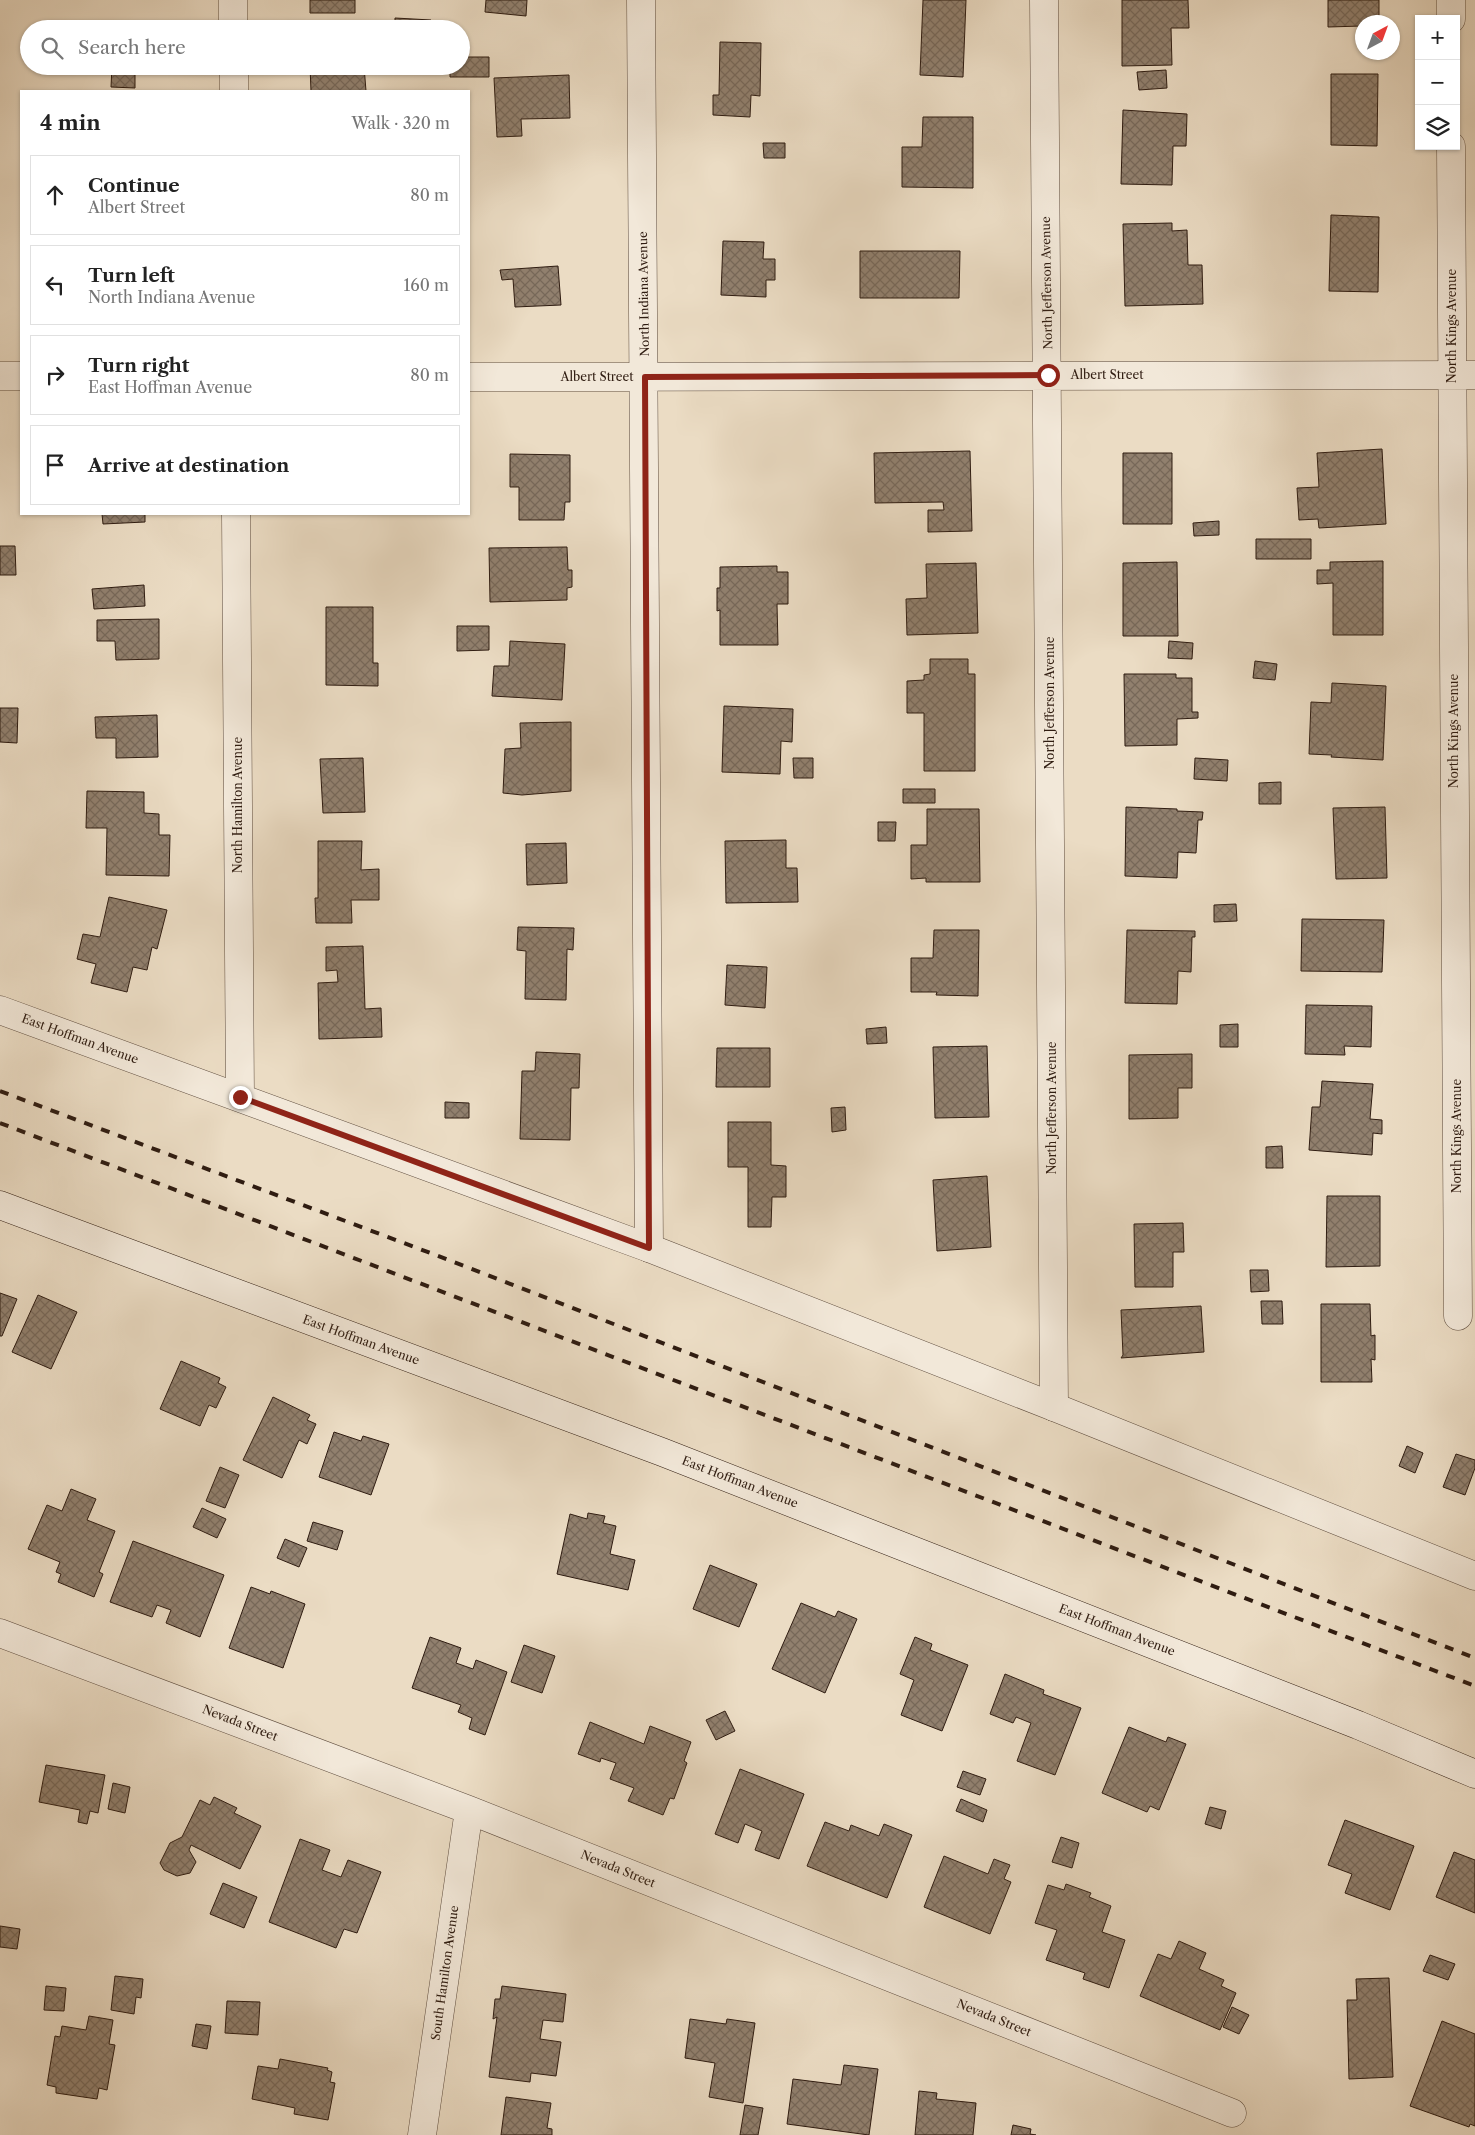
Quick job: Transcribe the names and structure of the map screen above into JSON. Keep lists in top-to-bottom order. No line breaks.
{"streets":{"street":["North Jefferson Avenue","North Indiana Avenue","North Kings Avenue","Albert Street","North Hamilton Avenue","East Hoffman Avenue","Nevada Street","South Hamilton Avenue"]},"crossings":[["North Jefferson Avenue","Albert Street"],["North Jefferson Avenue","East Hoffman Avenue"],["North Indiana Avenue","Albert Street"],["North Indiana Avenue","East Hoffman Avenue"],["North Kings Avenue","Albert Street"],["North Hamilton Avenue","East Hoffman Avenue"],["Nevada Street","South Hamilton Avenue"]],"north":"top right","page":{"map_buttons":["+","−"],"search":"Search here","heading":["4 min","Walk · 320 m"],"list":[["Continue","Albert Street","80 m"],["Turn left","North Indiana Avenue","160 m"],["Turn right","East Hoffman Avenue","80 m"],"Arrive at destination"]}}
